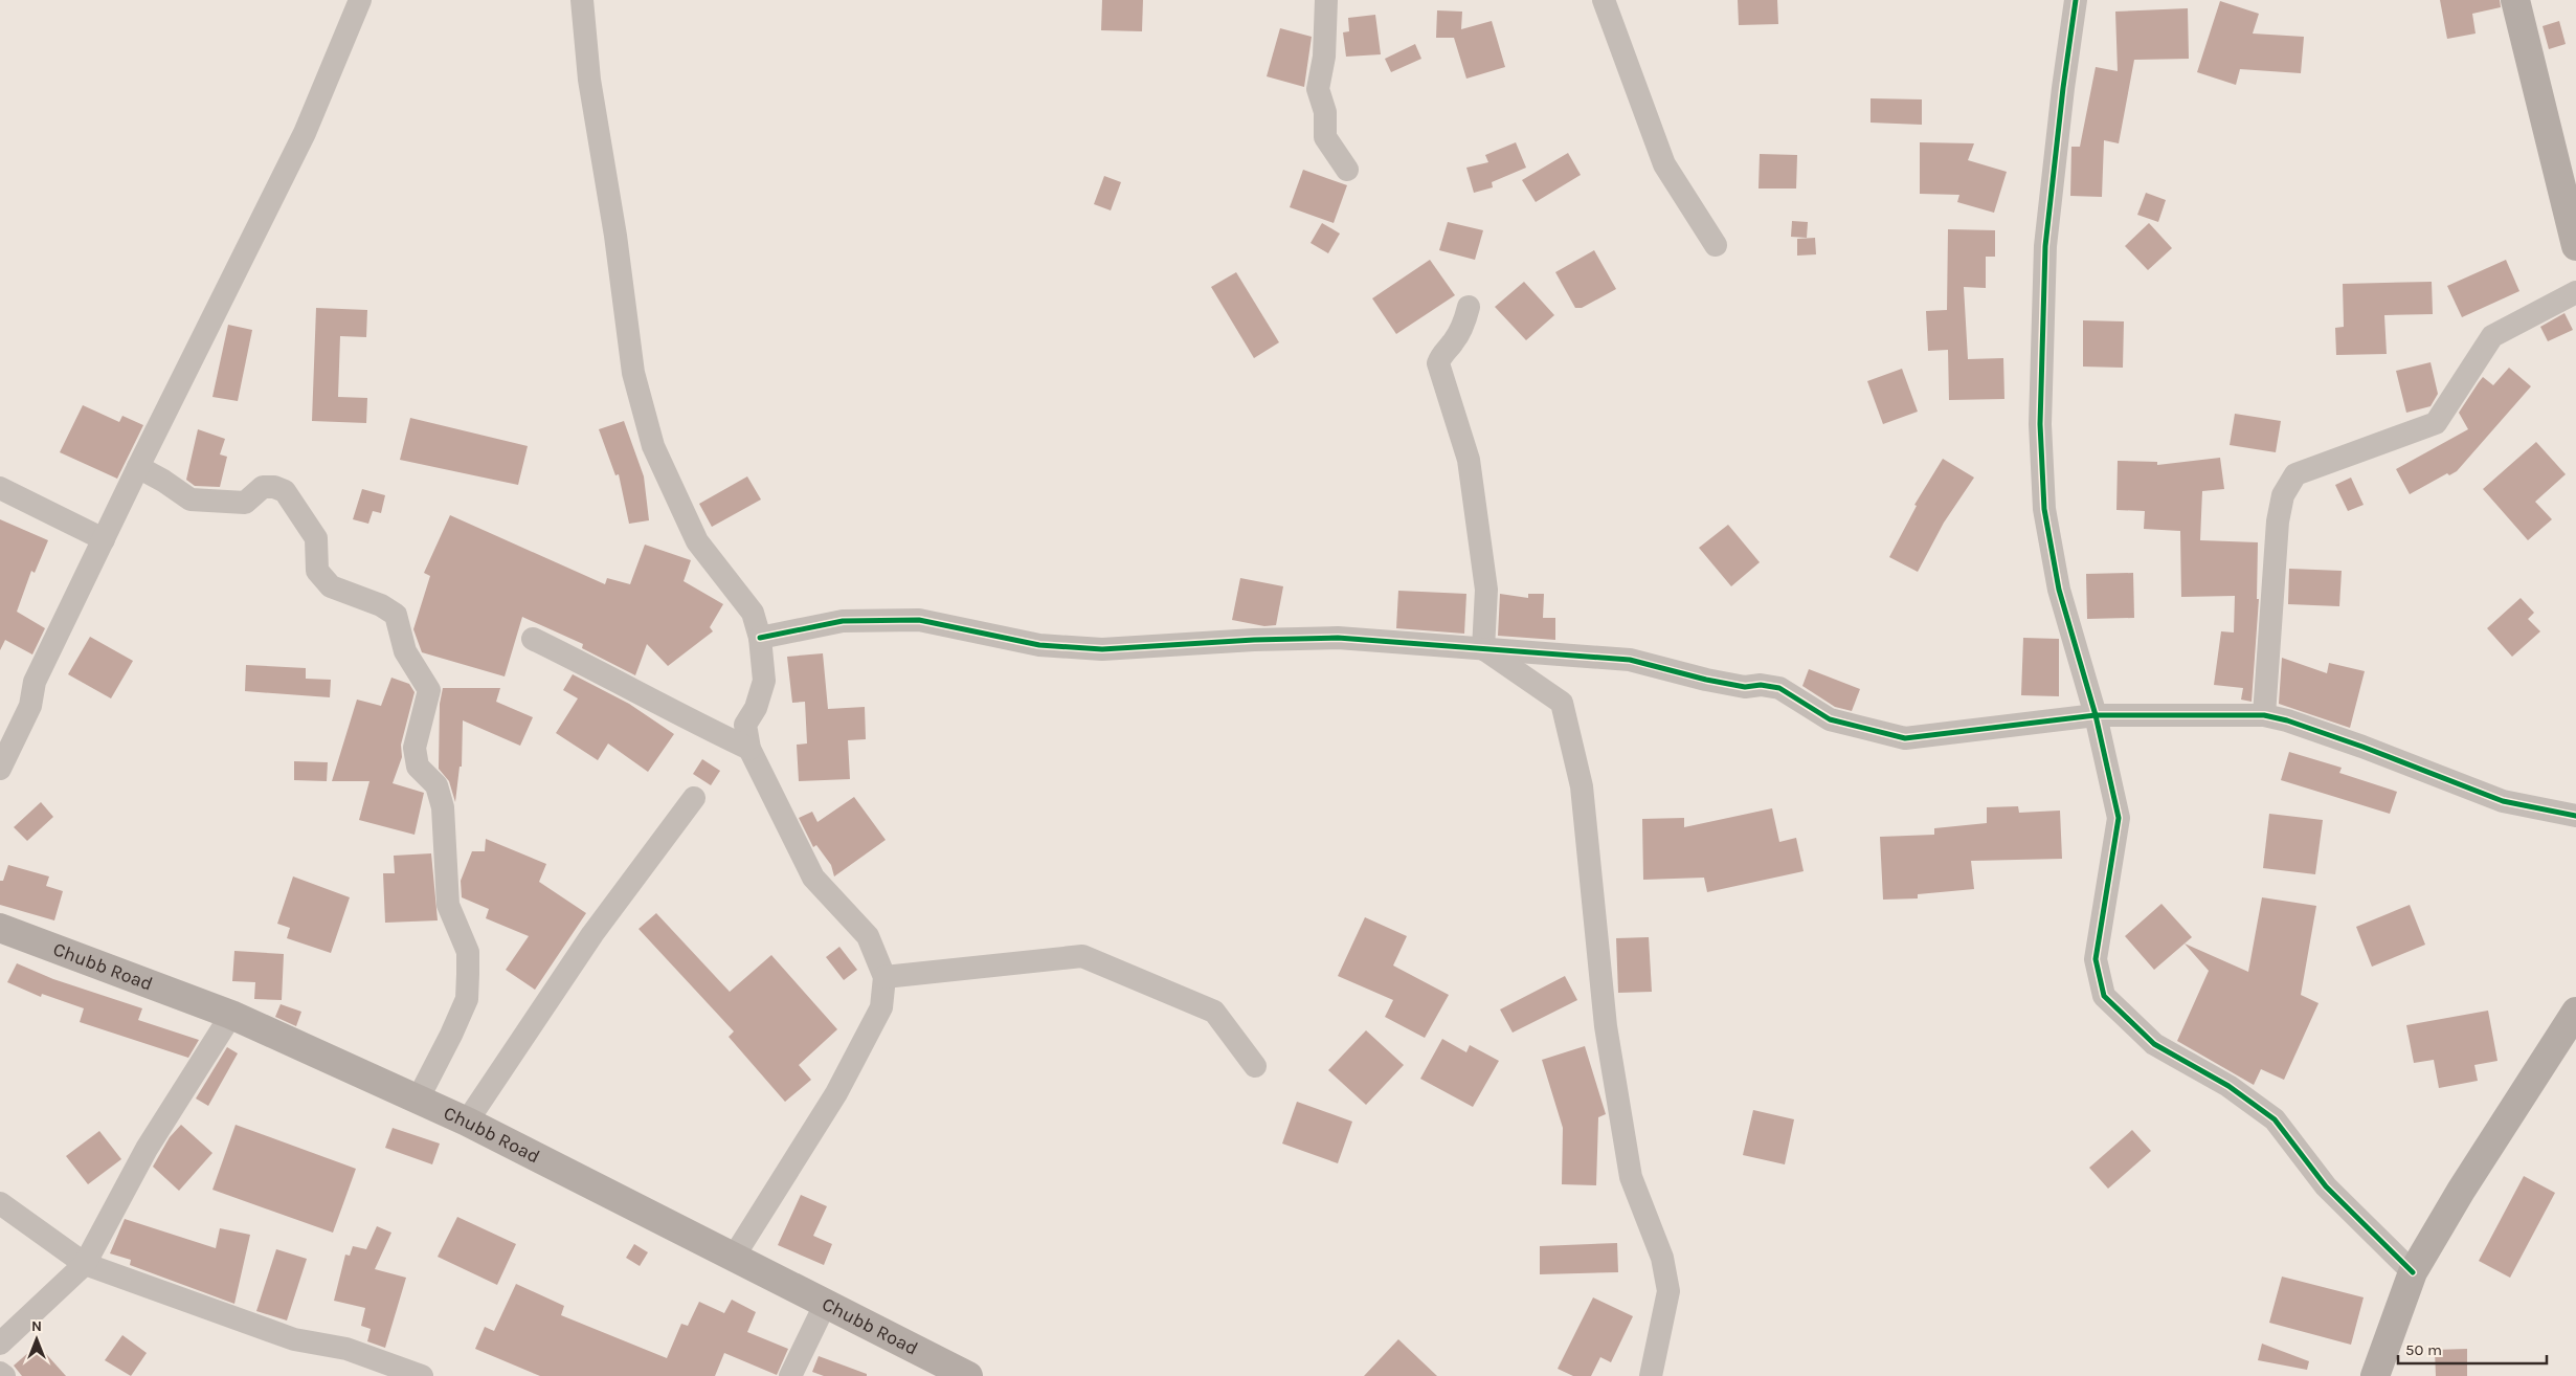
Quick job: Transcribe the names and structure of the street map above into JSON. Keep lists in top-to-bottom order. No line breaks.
{"streets":{"street":["Chubb Road"]},"scale_bar":"50 m","north":"top"}
